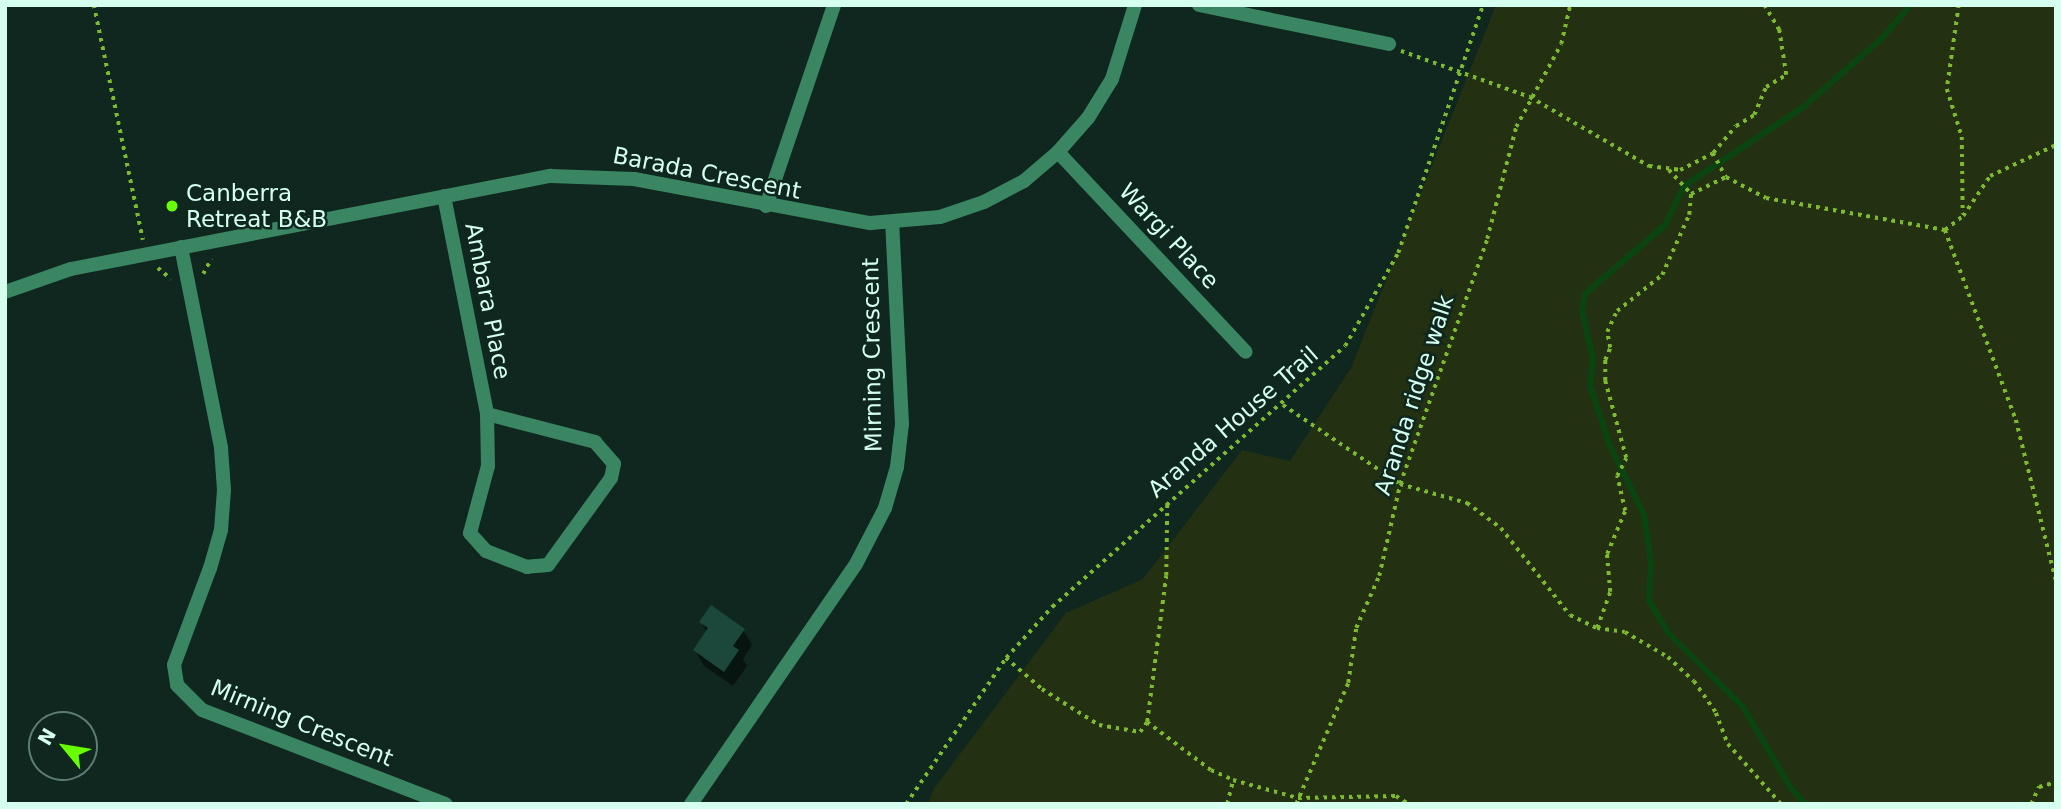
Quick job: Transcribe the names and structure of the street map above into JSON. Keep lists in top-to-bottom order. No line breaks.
{"streets":{"street":["Barada Crescent","Wargi Place","Ambara Place","Mirning Crescent"],"path":["Aranda ridge walk","Aranda House Trail"]},"crossings":[["Barada Crescent","Wargi Place"],["Barada Crescent","Ambara Place"],["Barada Crescent","Mirning Crescent"]],"places":["Canberra Retreat B&B"],"north":"top left"}
